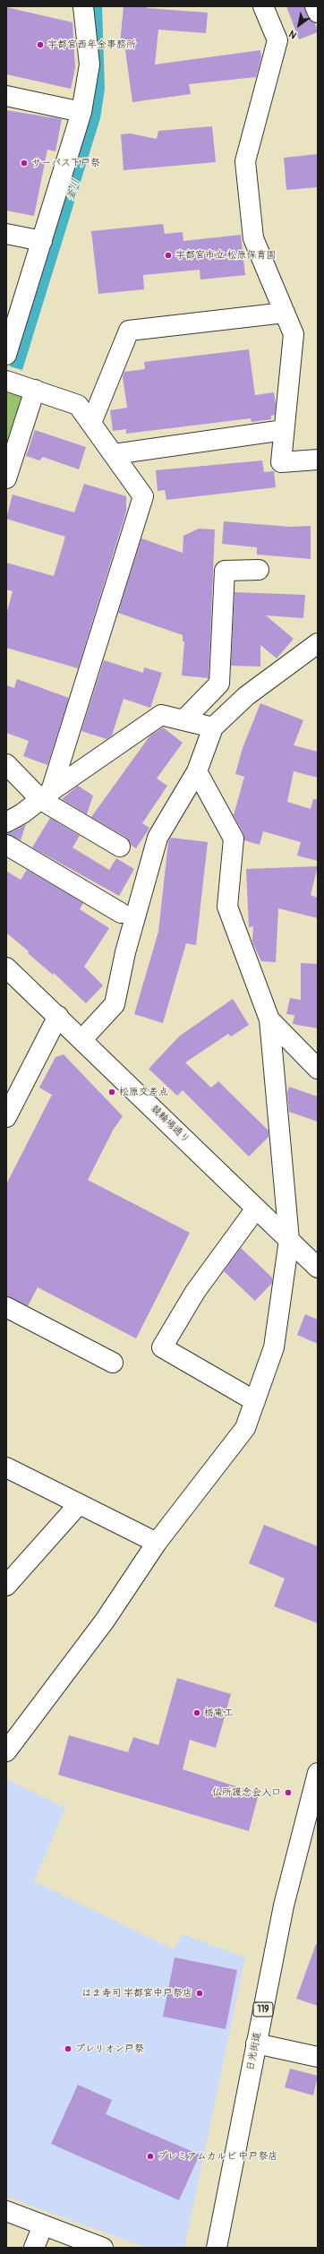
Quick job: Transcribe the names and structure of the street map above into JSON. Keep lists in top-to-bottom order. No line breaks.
{"streets":{"main road":["競輪場通り","119","日光街道"]},"water":["釜川"],"places":["宇都宮西年金事務所","サーパス下戸祭","宇都宮市立 松原保育園","松原交差点","栃電工","仏所護念会入口","はま寿司 宇都宮中戸祭店","プレリオン戸祭","プレミアムカルビ 中戸祭店"],"north":"bottom left"}
